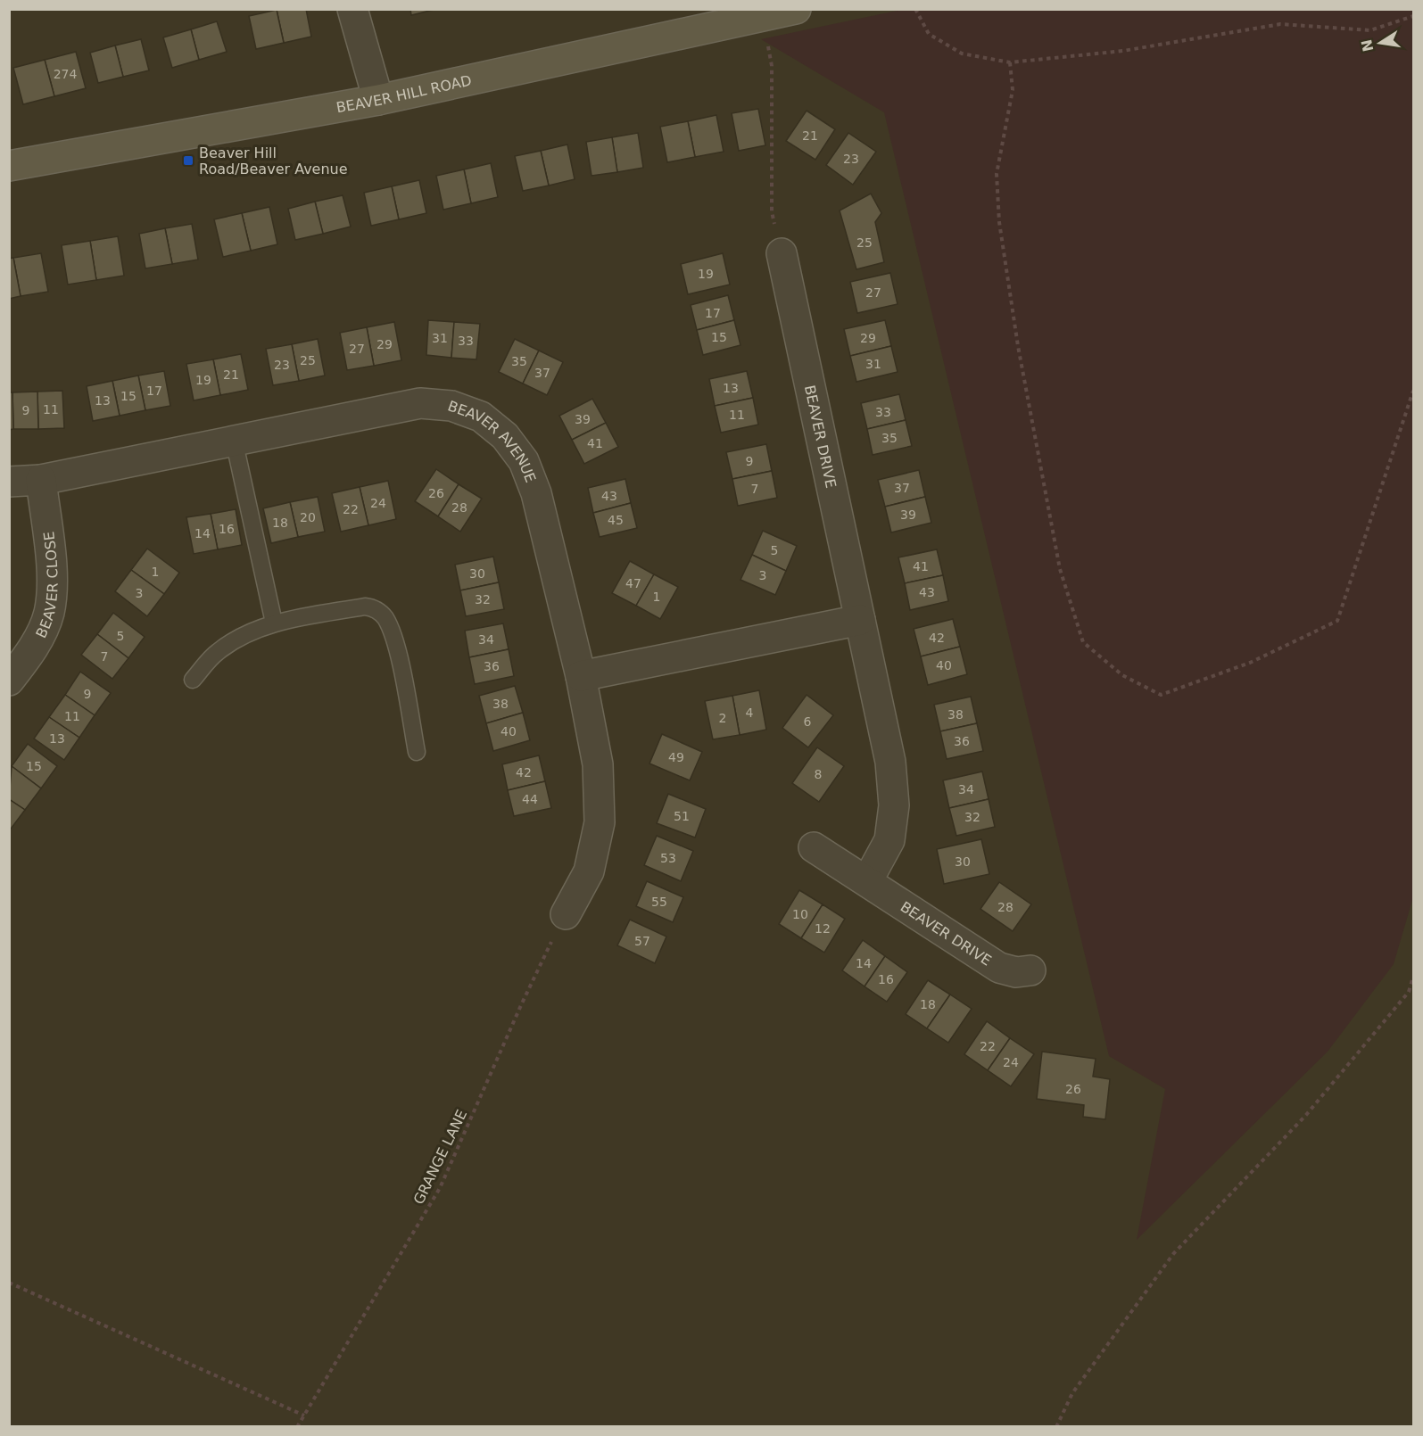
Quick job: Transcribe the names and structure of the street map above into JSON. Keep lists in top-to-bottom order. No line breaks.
{"streets":{"main road":["BEAVER HILL ROAD"],"street":["BEAVER DRIVE","BEAVER AVENUE","BEAVER CLOSE"],"path":["GRANGE LANE"]},"crossings":[["BEAVER AVENUE","BEAVER CLOSE"],["BEAVER AVENUE","GRANGE LANE"]],"places":{"transit":["Beaver Hill Road/Beaver Avenue"]},"house_numbers":["274","21","23","25","19","27","17","15","31","29","33","29","27","25","35","31","23","37","21","19","13","17","15","13","11","9","33","11","39","35","41","9","37","7","26","43","24","28","22","39","20","45","18","16","14","5","41","1","30","3","47","43","3","1","32","5","42","34","7","40","36","9","38","4","38","11","2","6","40","13","36","49","15","42","8","34","44","51","32","53","30","55","28","10","12","57","14","16","18","22","24","26"],"north":"left"}
